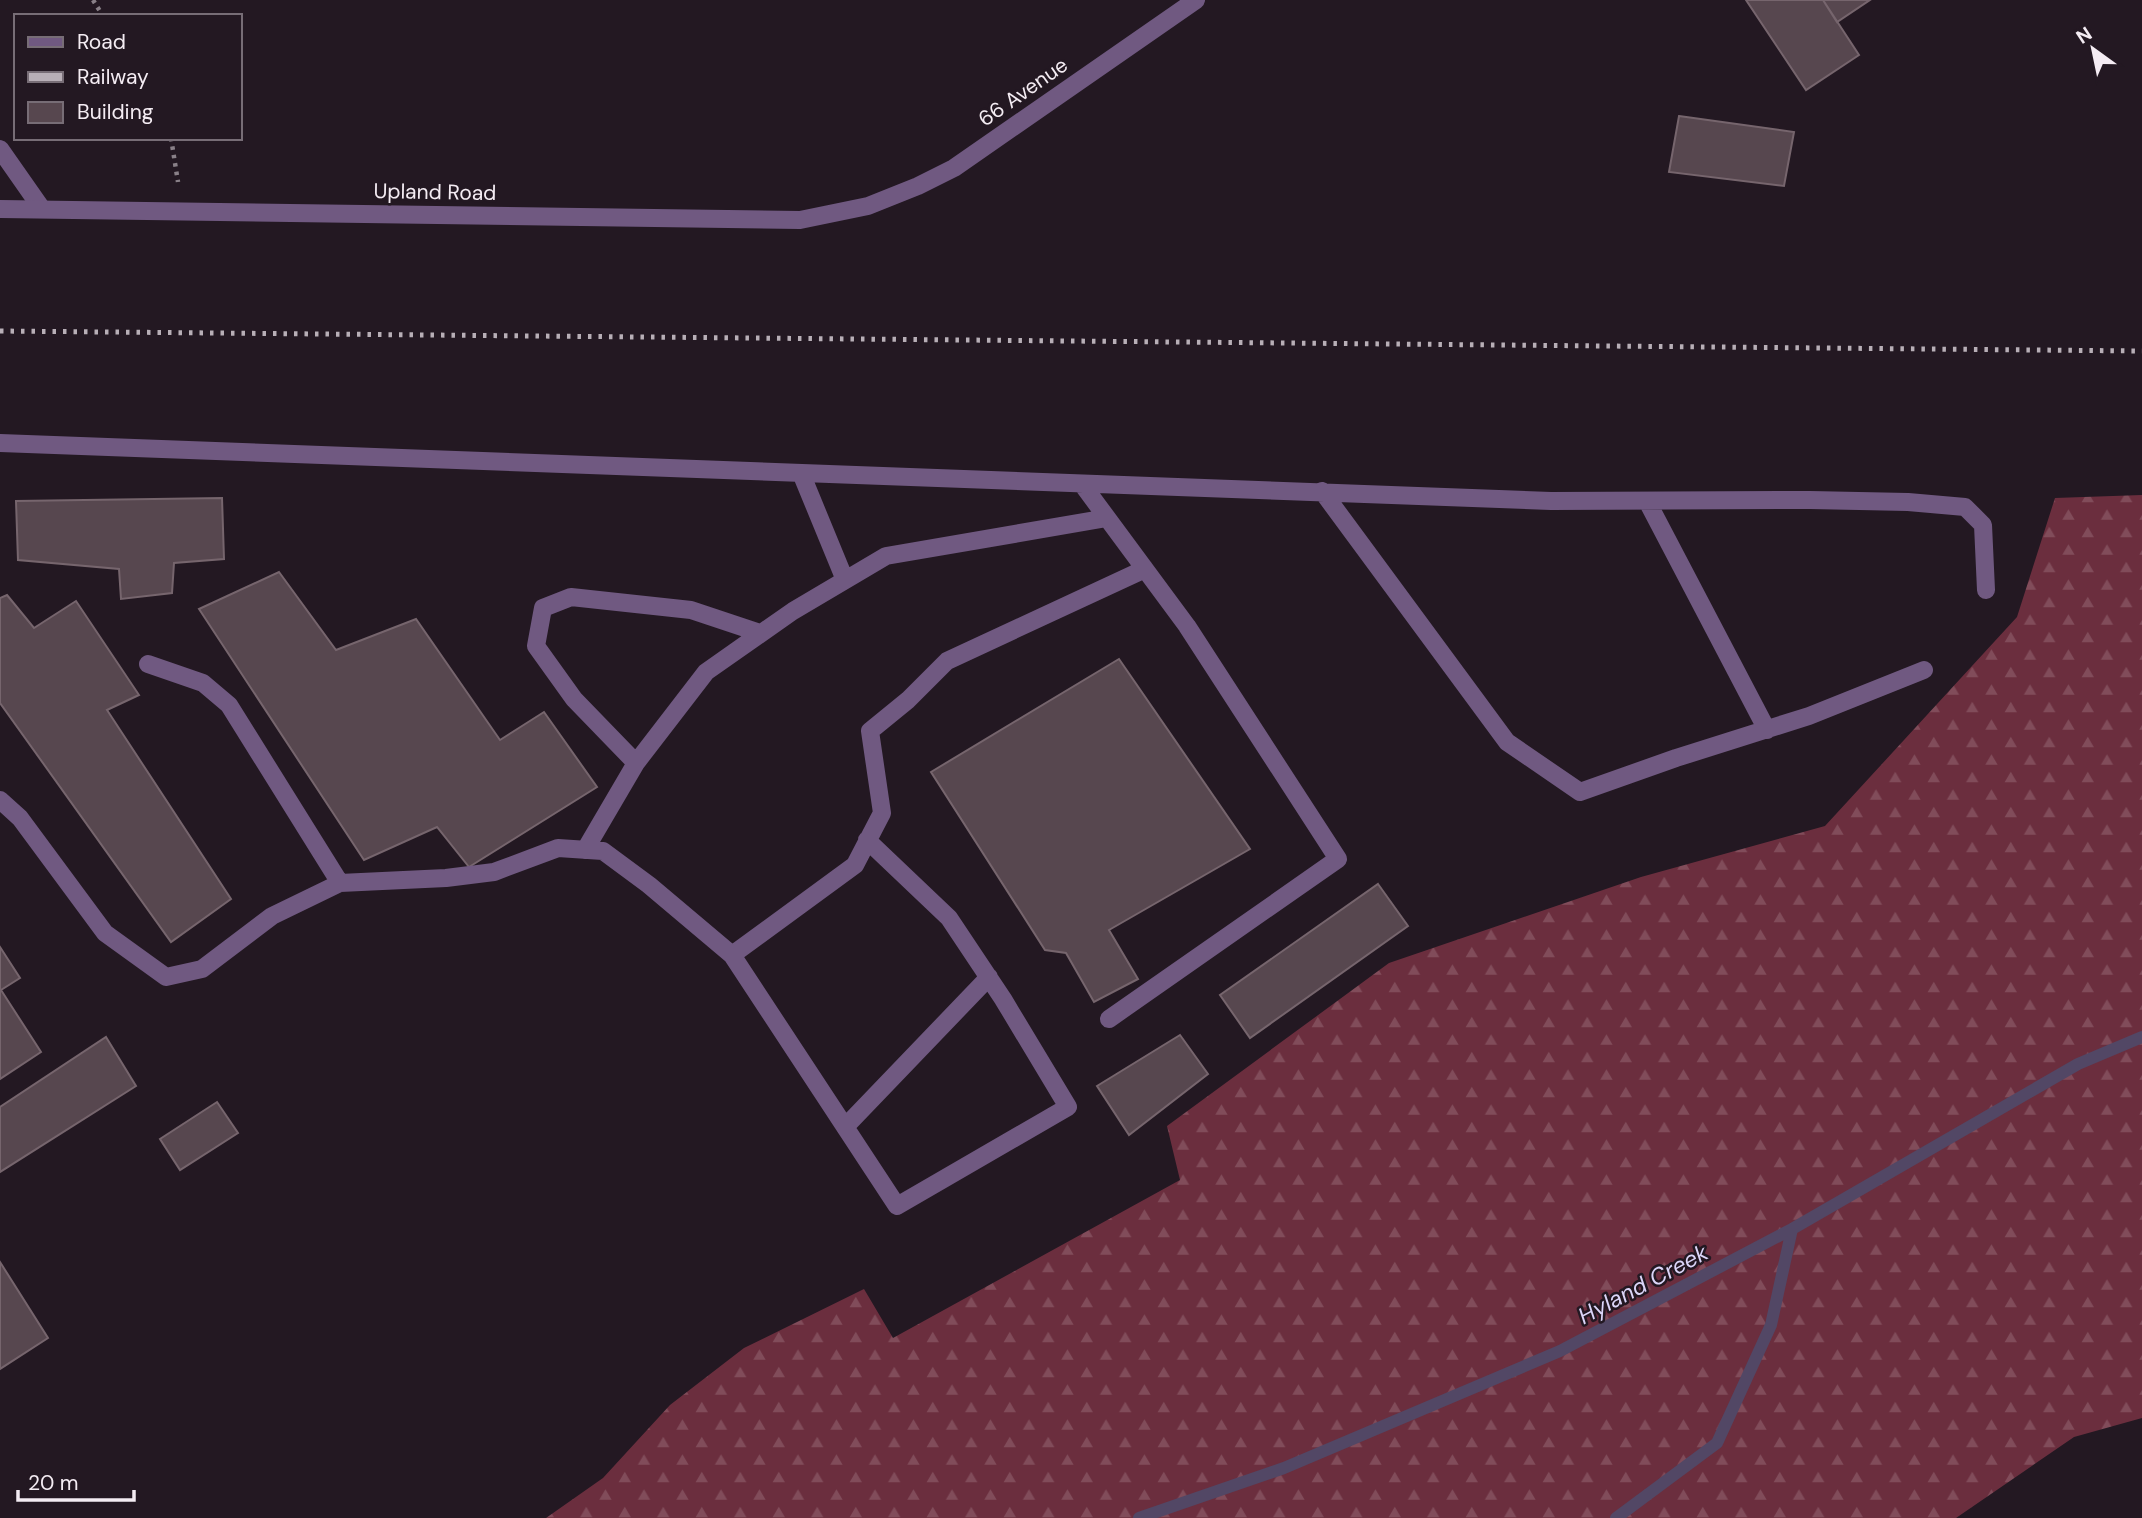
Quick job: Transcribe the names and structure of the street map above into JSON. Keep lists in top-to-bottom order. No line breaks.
{"streets":{"street":["66 Avenue","Upland Road"]},"crossings":[["66 Avenue","Upland Road"]],"water":["Hyland Creek"],"legend":["Road","Railway","Building"],"scale_bar":"20 m","north":"top left"}
